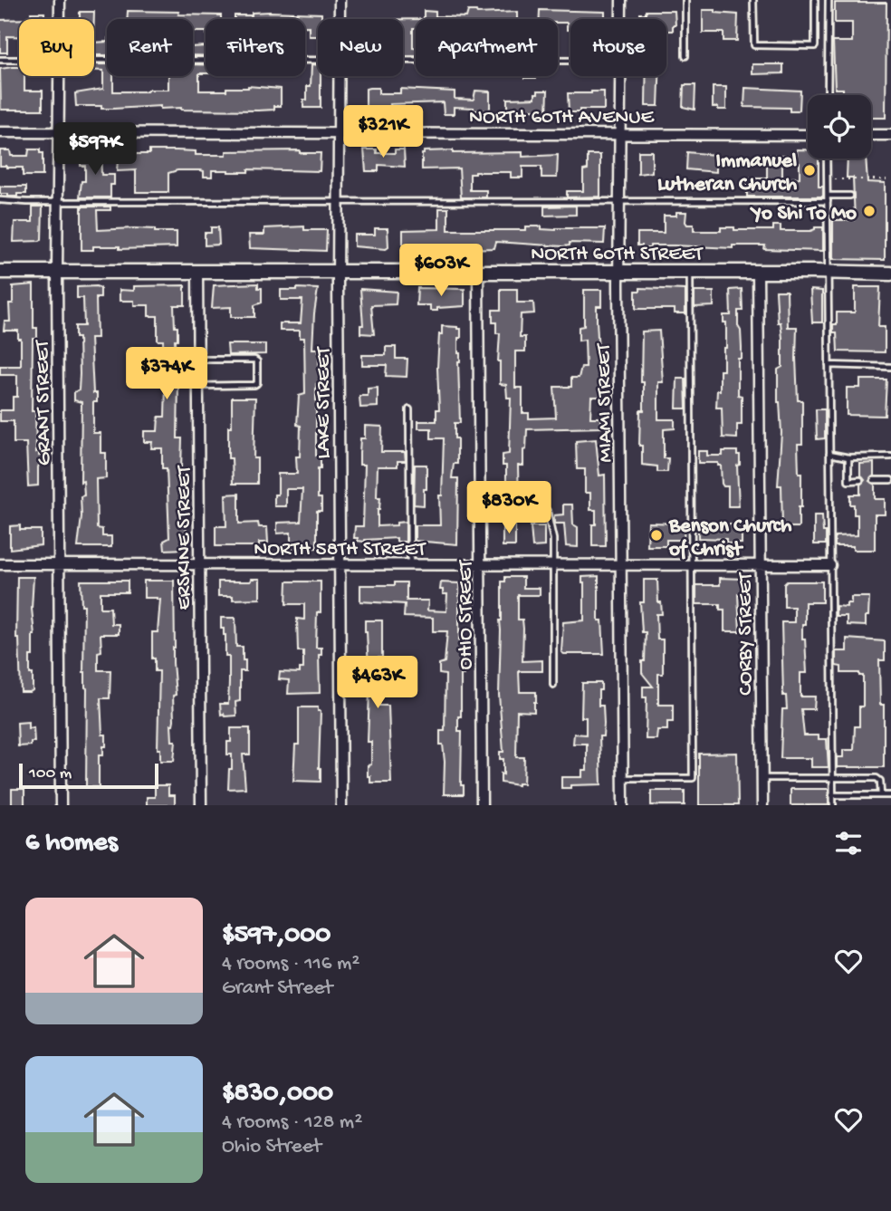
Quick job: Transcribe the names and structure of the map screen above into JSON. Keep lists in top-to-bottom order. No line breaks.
{"streets":{"street":["NORTH 60TH AVENUE","NORTH 60TH STREET","GRANT STREET","LAKE STREET","MIAMI STREET","ERSKINE STREET","NORTH 58TH STREET","OHIO STREET","CORBY STREET"]},"crossings":[["NORTH 60TH AVENUE","GRANT STREET"],["NORTH 60TH AVENUE","LAKE STREET"],["NORTH 60TH AVENUE","MIAMI STREET"],["NORTH 60TH STREET","GRANT STREET"],["NORTH 60TH STREET","LAKE STREET"],["NORTH 60TH STREET","MIAMI STREET"],["NORTH 60TH STREET","ERSKINE STREET"],["NORTH 60TH STREET","OHIO STREET"],["NORTH 60TH STREET","CORBY STREET"],["GRANT STREET","NORTH 58TH STREET"],["LAKE STREET","NORTH 58TH STREET"],["MIAMI STREET","NORTH 58TH STREET"],["ERSKINE STREET","NORTH 58TH STREET"],["NORTH 58TH STREET","OHIO STREET"],["NORTH 58TH STREET","CORBY STREET"]],"places":["Immanuel Lutheran Church","Yo Shi To Mo","Benson Church of Christ"],"scale_bar":"100 m","page":{"chip":["Buy","Rent","Filters","New","Apartment","House"],"price":["$321K","$597K","$603K","$374K","$830K","$463K"],"scale":"100 m","heading":"6 homes","list":[{"name":"$597,000","note":"4 rooms · 116 m² · Grant Street"},{"name":"$830,000","note":"4 rooms · 128 m² · Ohio Street"}]}}
